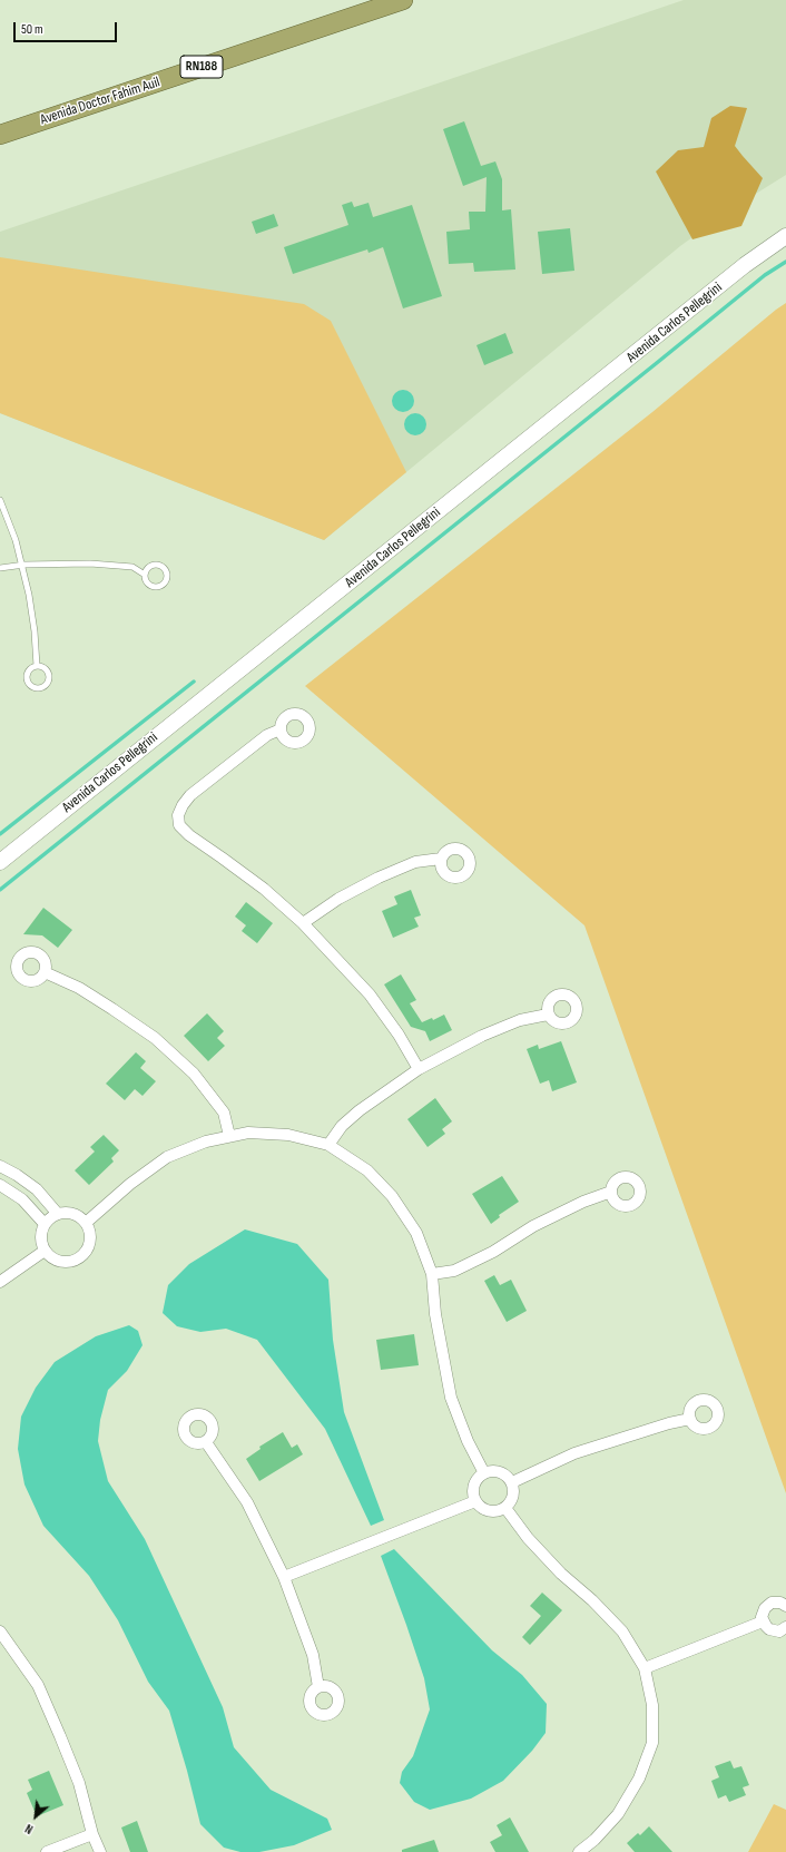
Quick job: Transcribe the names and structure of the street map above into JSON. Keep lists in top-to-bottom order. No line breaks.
{"streets":{"highway":["RN188","Avenida Doctor Fahim Auil"],"main road":["Avenida Carlos Pellegrini"]},"scale_bar":"50 m","north":"bottom left"}
